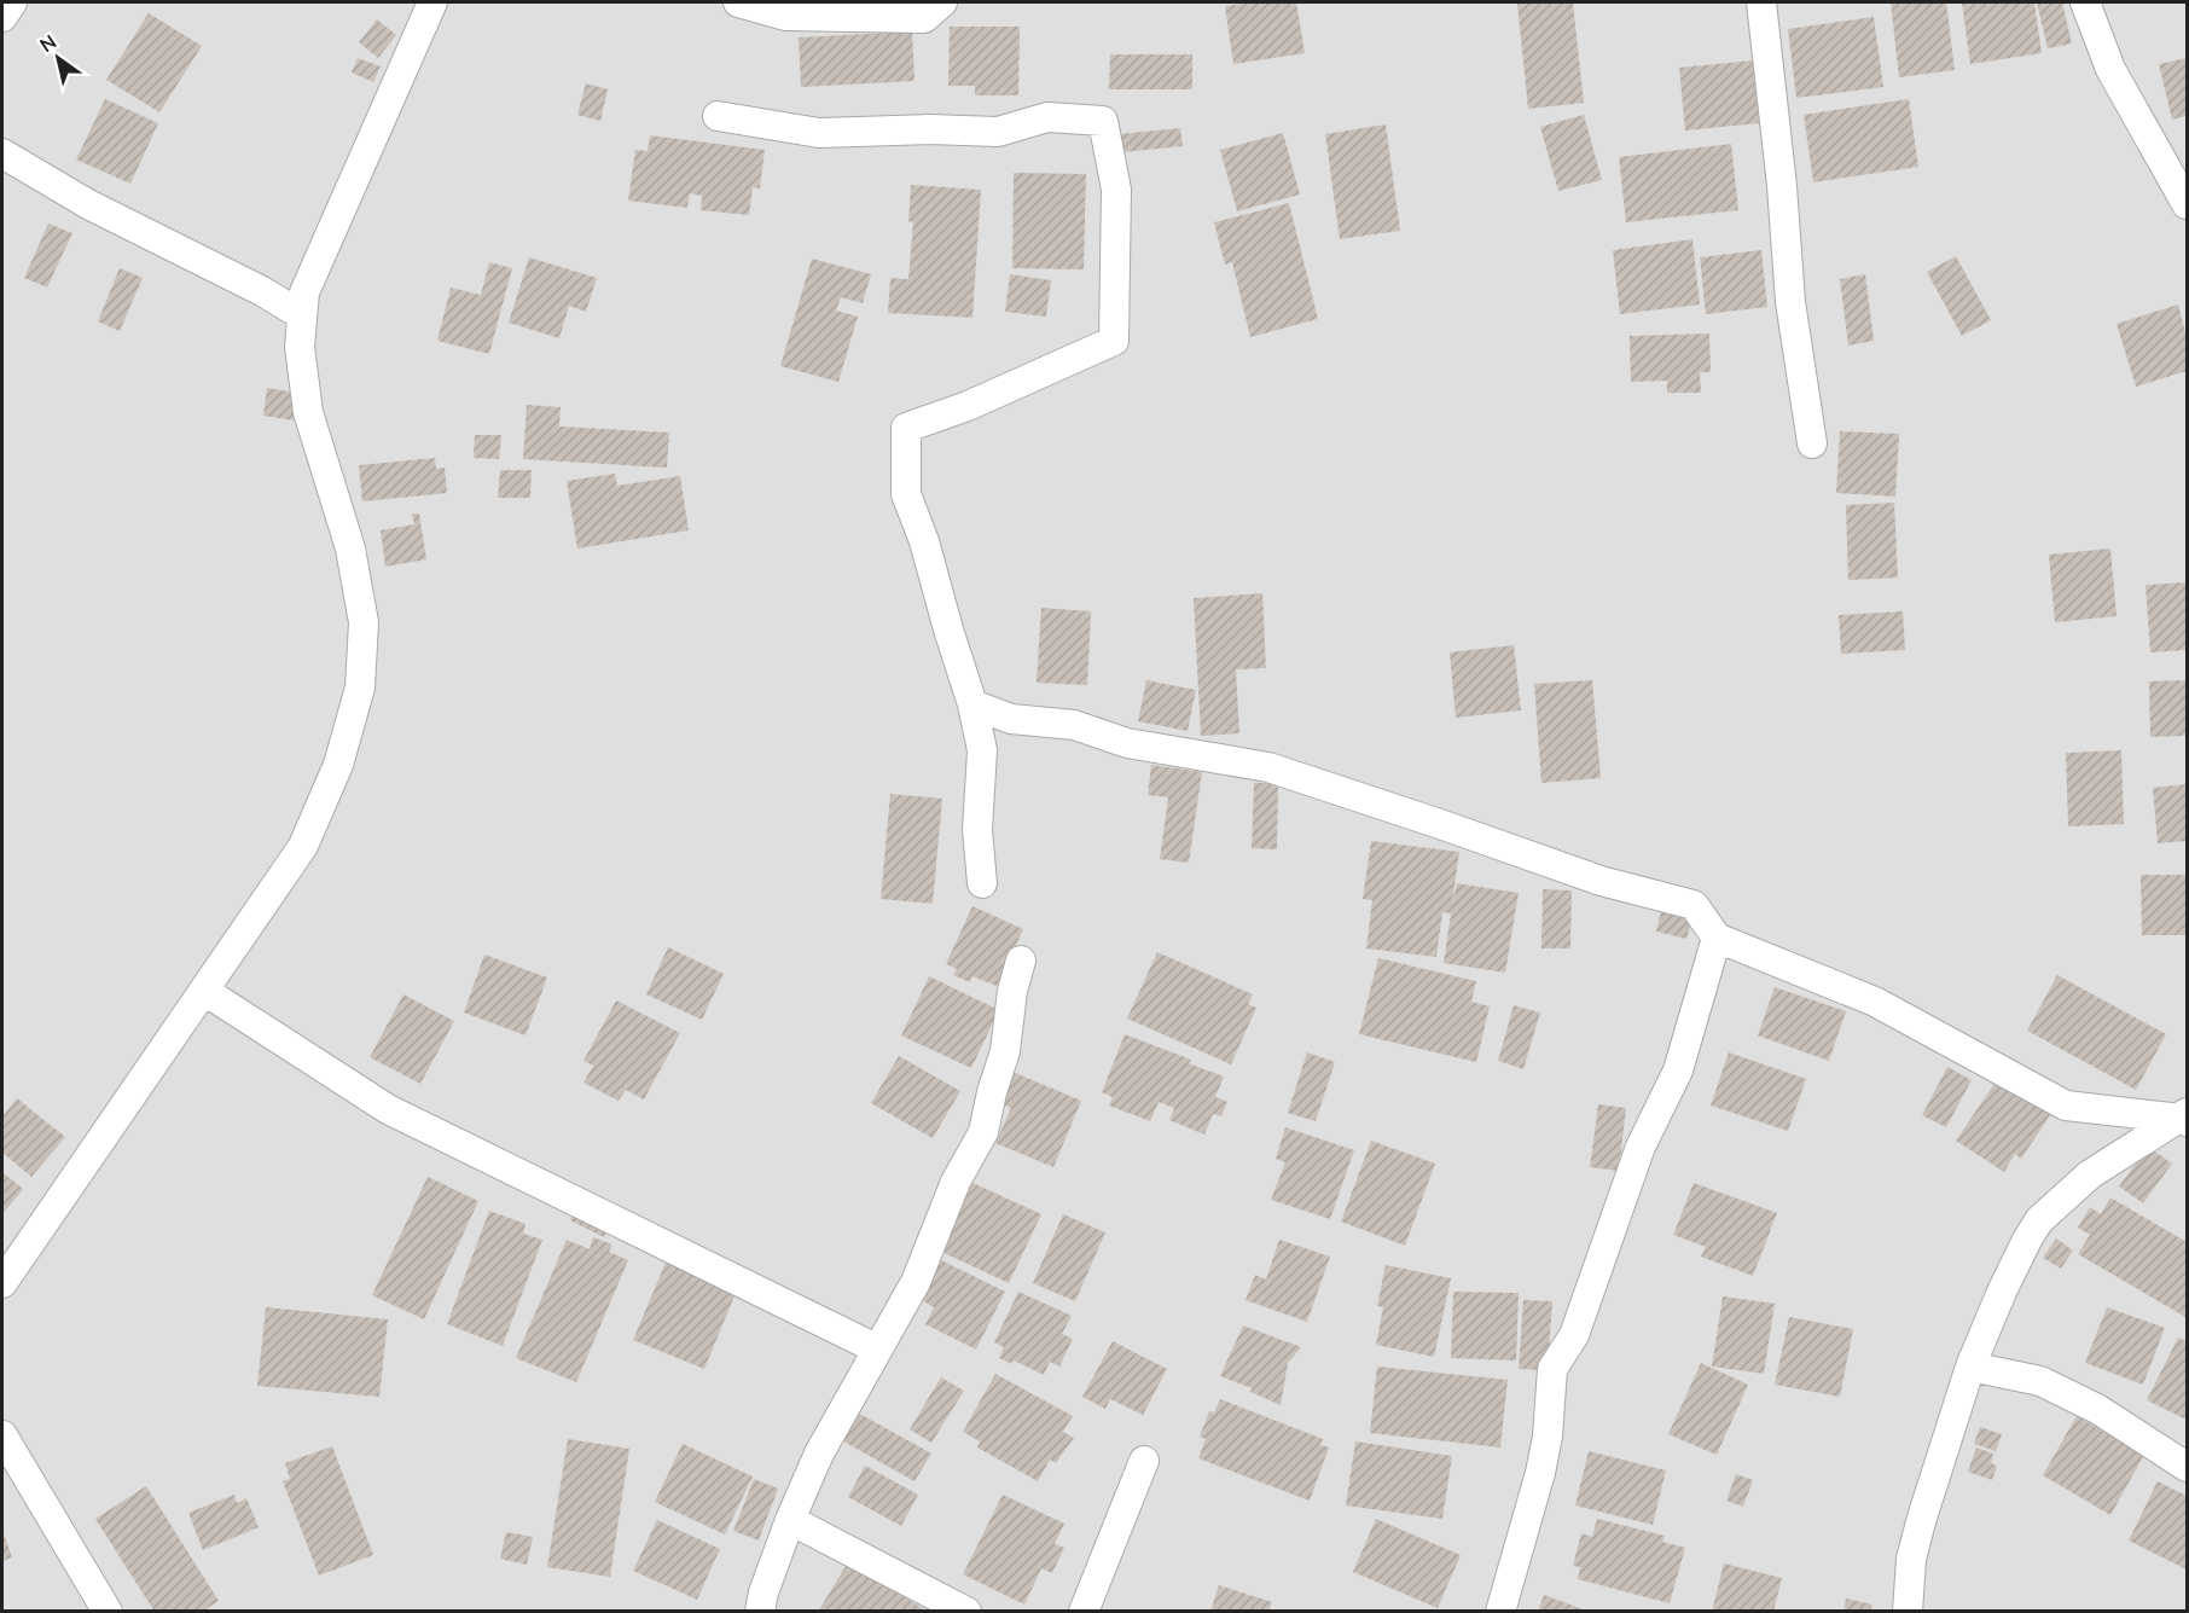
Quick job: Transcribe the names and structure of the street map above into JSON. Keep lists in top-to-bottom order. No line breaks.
{"north":"top left"}
